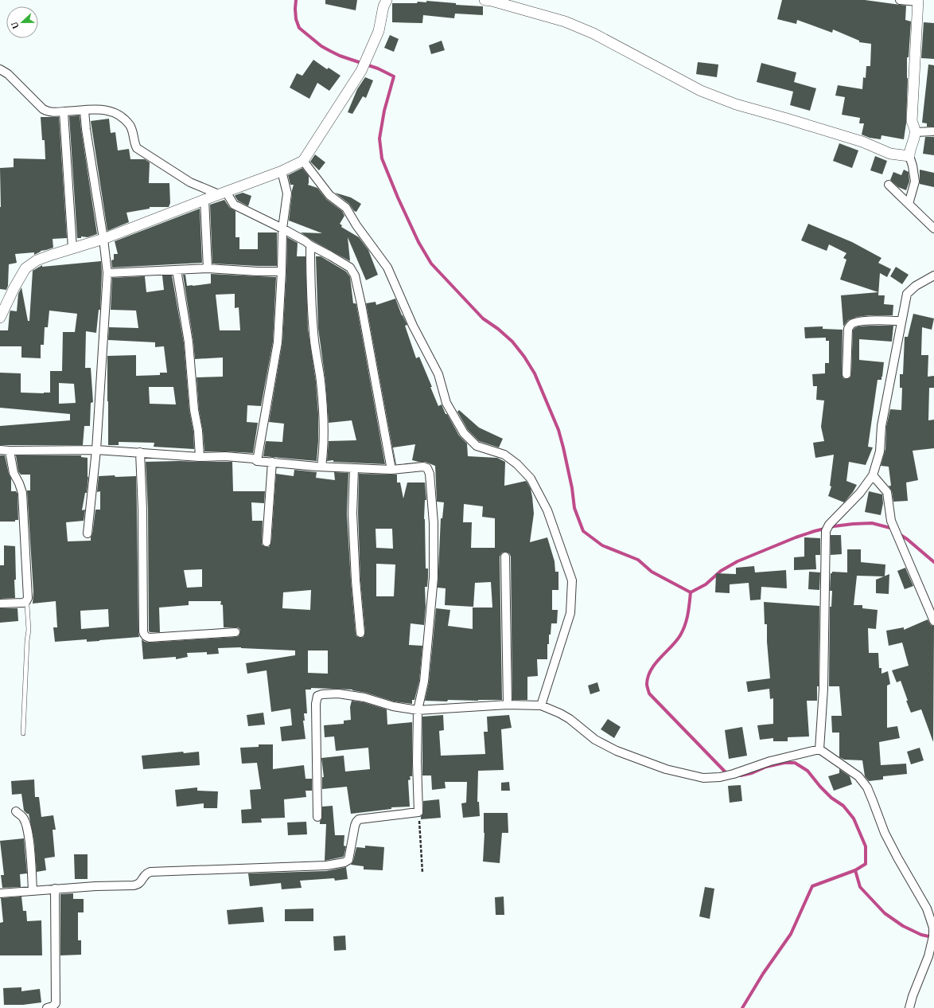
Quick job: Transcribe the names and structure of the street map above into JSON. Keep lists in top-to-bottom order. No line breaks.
{"north":"left"}
